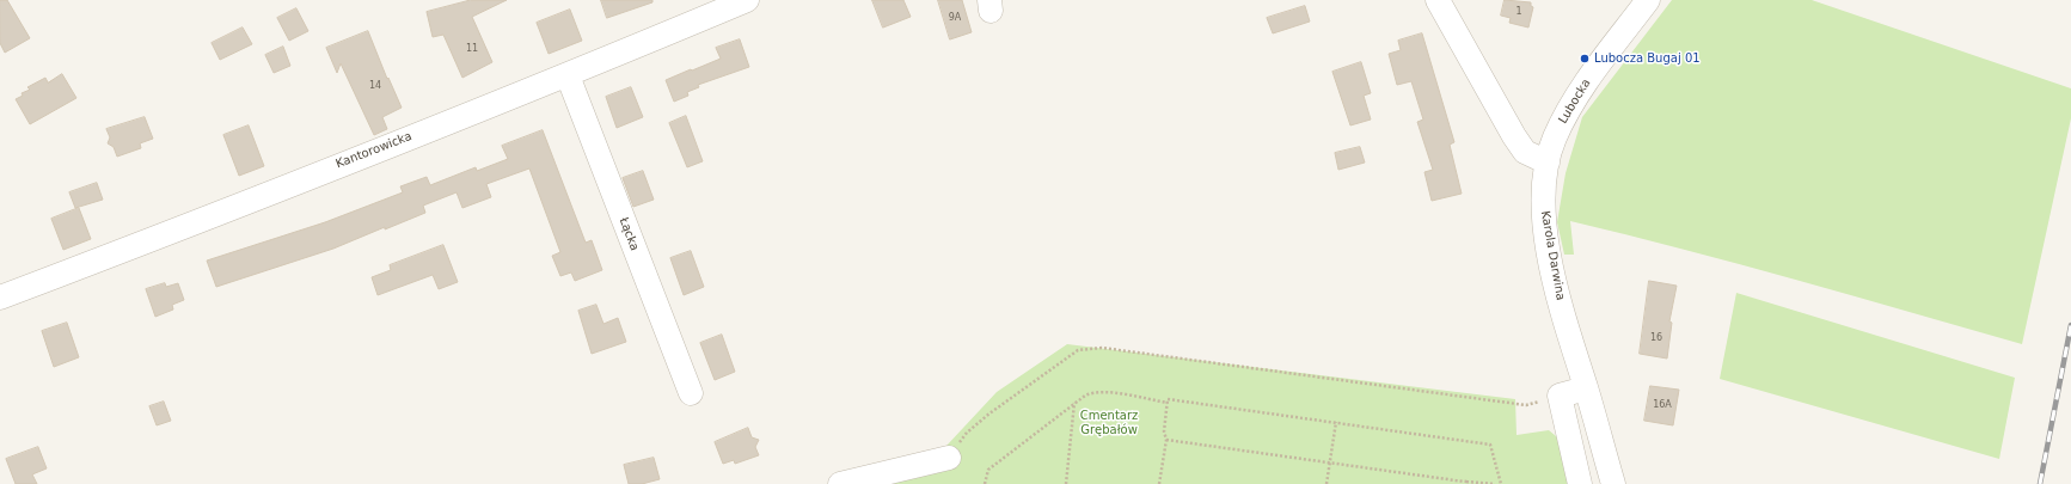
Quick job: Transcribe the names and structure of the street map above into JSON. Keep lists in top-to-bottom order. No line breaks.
{"streets":{"street":["Lubocka","Kantorowicka","Łącka","Karola Darwina"]},"crossings":[["Lubocka","Karola Darwina"],["Kantorowicka","Łącka"]],"parks":["Cmentarz Grębałów"],"places":["Lubocza Bugaj 01"],"house_numbers":["1","9A","11","14","16","16A"]}
